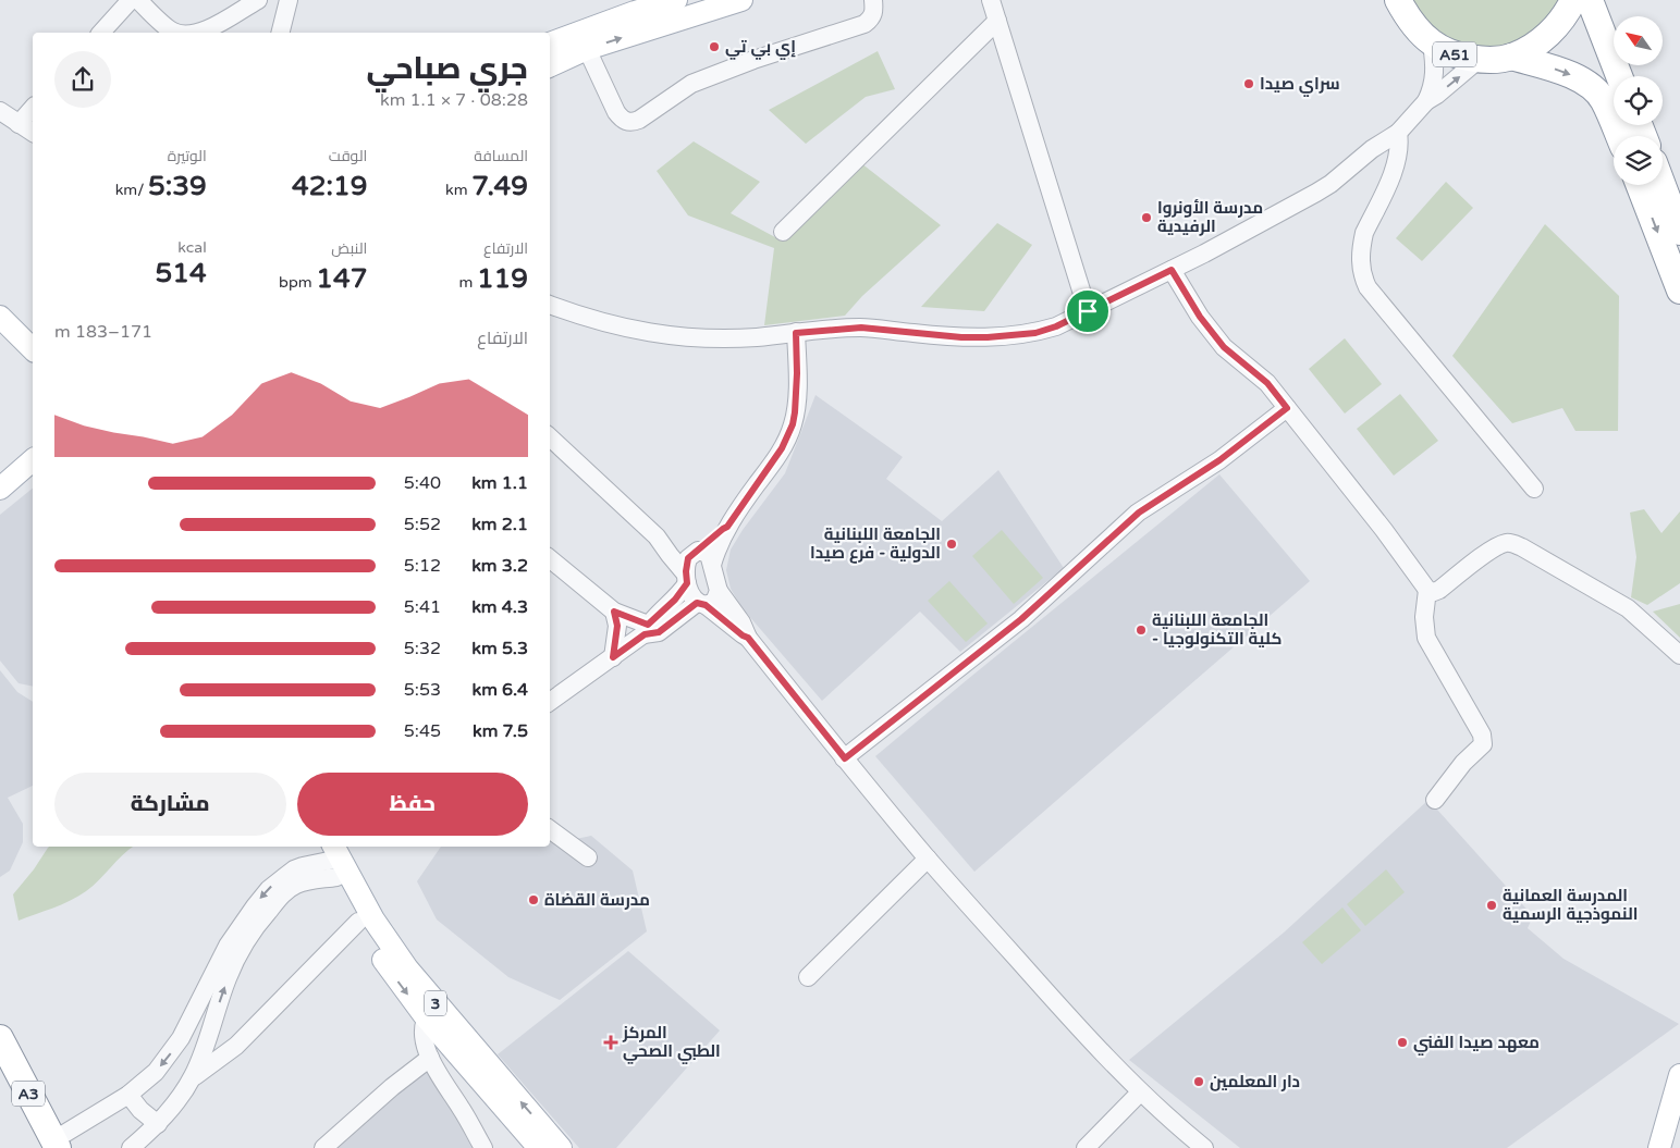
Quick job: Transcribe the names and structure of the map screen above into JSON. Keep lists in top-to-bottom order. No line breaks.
{"streets":{"highway":["A51","A3"],"main road":["3"]},"places":{"other":["إي بي تي","سراي صيدا","مدرسة الأونروا الرفيدية","الجامعة اللبنانية الدولية - فرع صيدا","الجامعة اللبنانية - كلية التكنولوجيا","مدرسة القضاة","المدرسة العمانية النموذجية الرسمية","معهد صيدا الفني","دار المعلمين"],"health":["المركز الطبي الصحي"]},"north":"top left","page":{"heading":["جري صباحي","08:28 · 7 × 1.1 km"],"stats":[["المسافة","7.49 km"],["الوقت","42:19"],["الوتيرة","5:39 /km"],["الارتفاع","119 m"],["النبض","147 bpm"],["kcal","514"]],"chart":["الارتفاع","171–183 m"],"list":[{"name":"1.1 km","note":"5:40"},{"name":"2.1 km","note":"5:52"},{"name":"3.2 km","note":"5:12"},{"name":"4.3 km","note":"5:41"},{"name":"5.3 km","note":"5:32"},{"name":"6.4 km","note":"5:53"},{"name":"7.5 km","note":"5:45"}],"buttons":["حفظ","مشاركة"]}}
